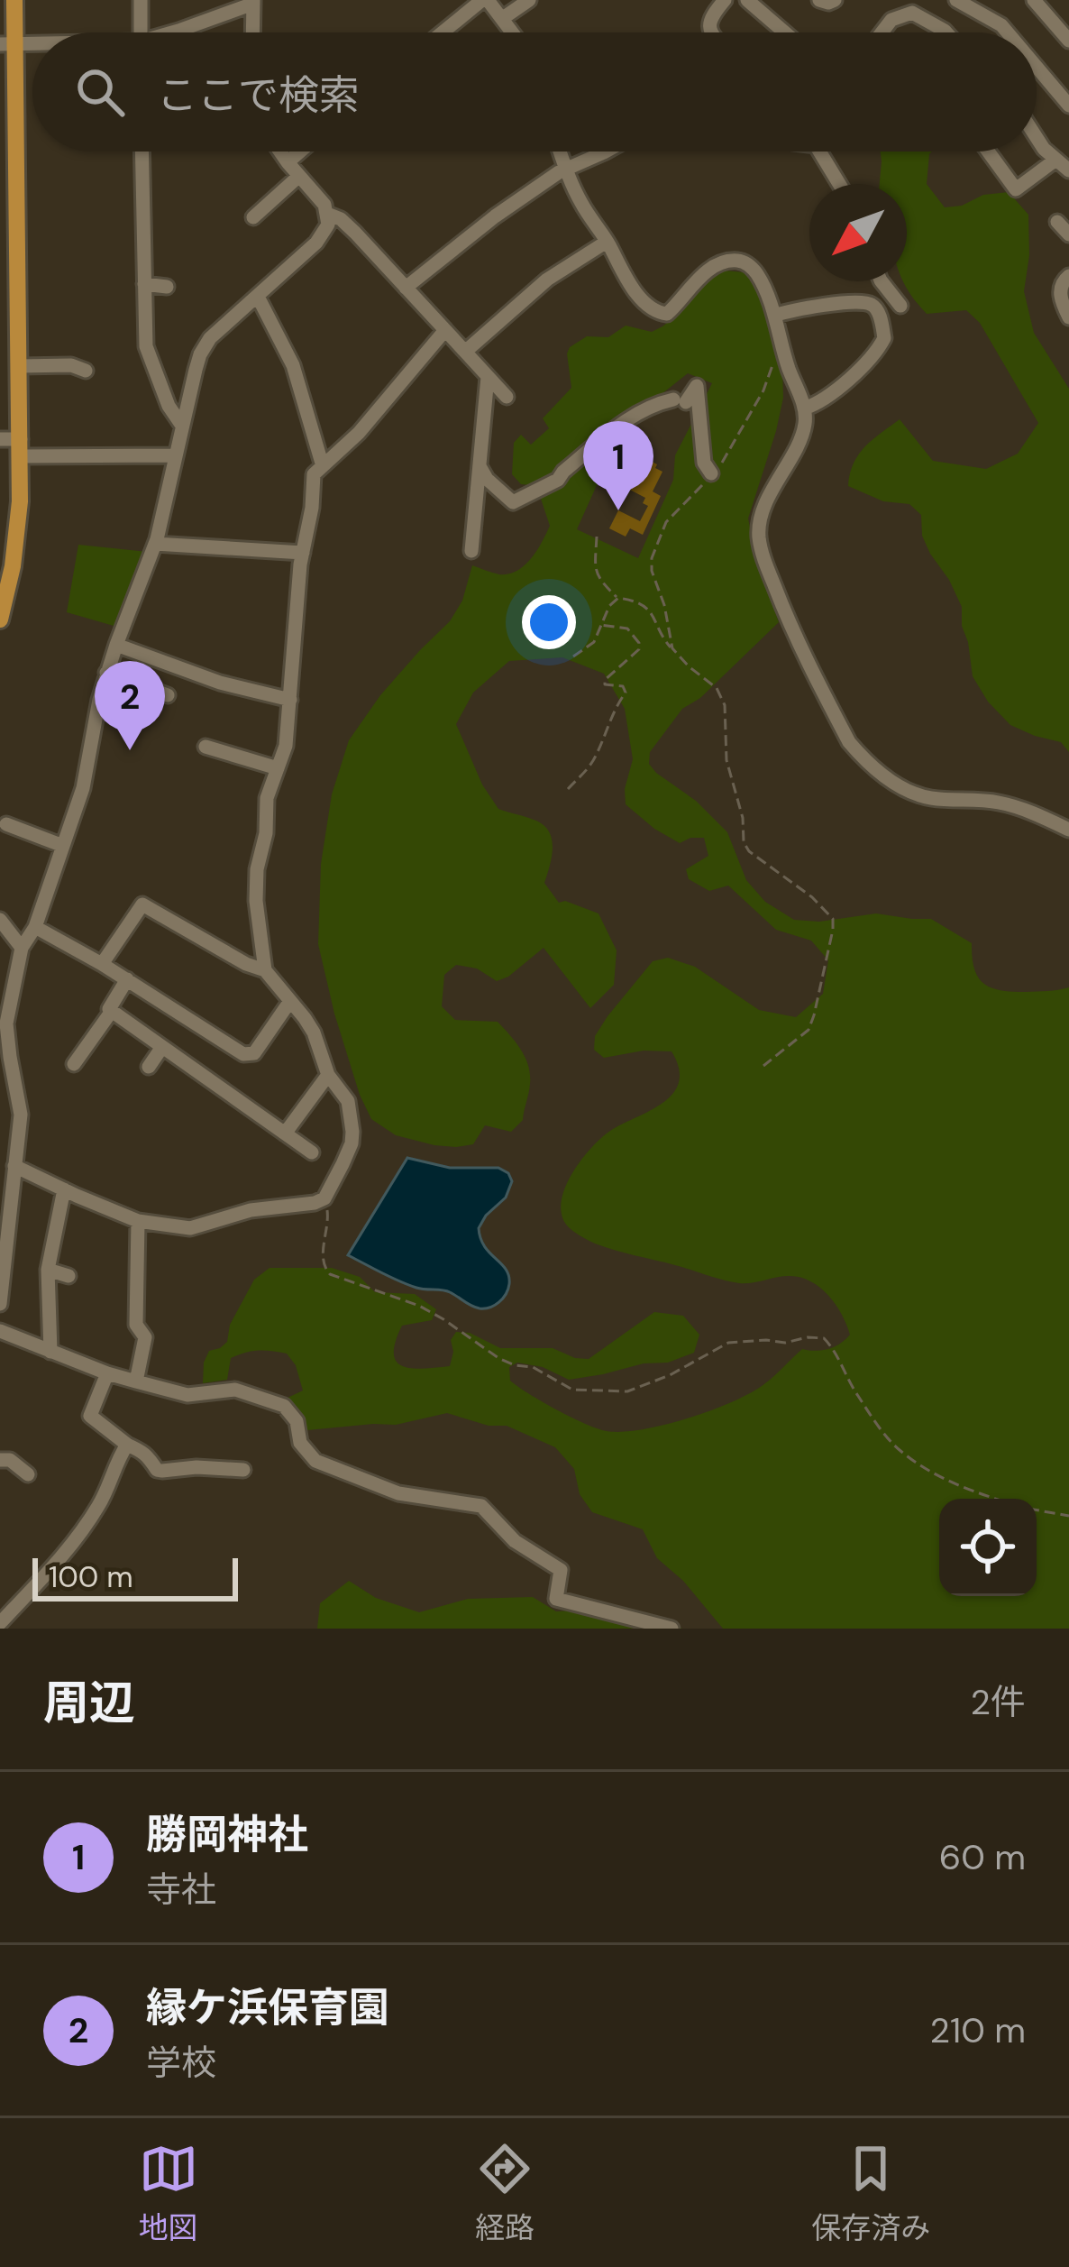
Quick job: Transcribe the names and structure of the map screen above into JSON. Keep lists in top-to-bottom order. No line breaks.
{"scale_bar":"100 m","north":"bottom left","page":{"search":"ここで検索","pins":["1","2"],"scale":"100 m","heading":["周辺","2件"],"list":[{"mark":"1","name":"勝岡神社","note":"寺社","value":"60 m"},{"mark":"2","name":"縁ケ浜保育園","note":"学校","value":"210 m"}],"nav":["地図","経路","保存済み"]}}
